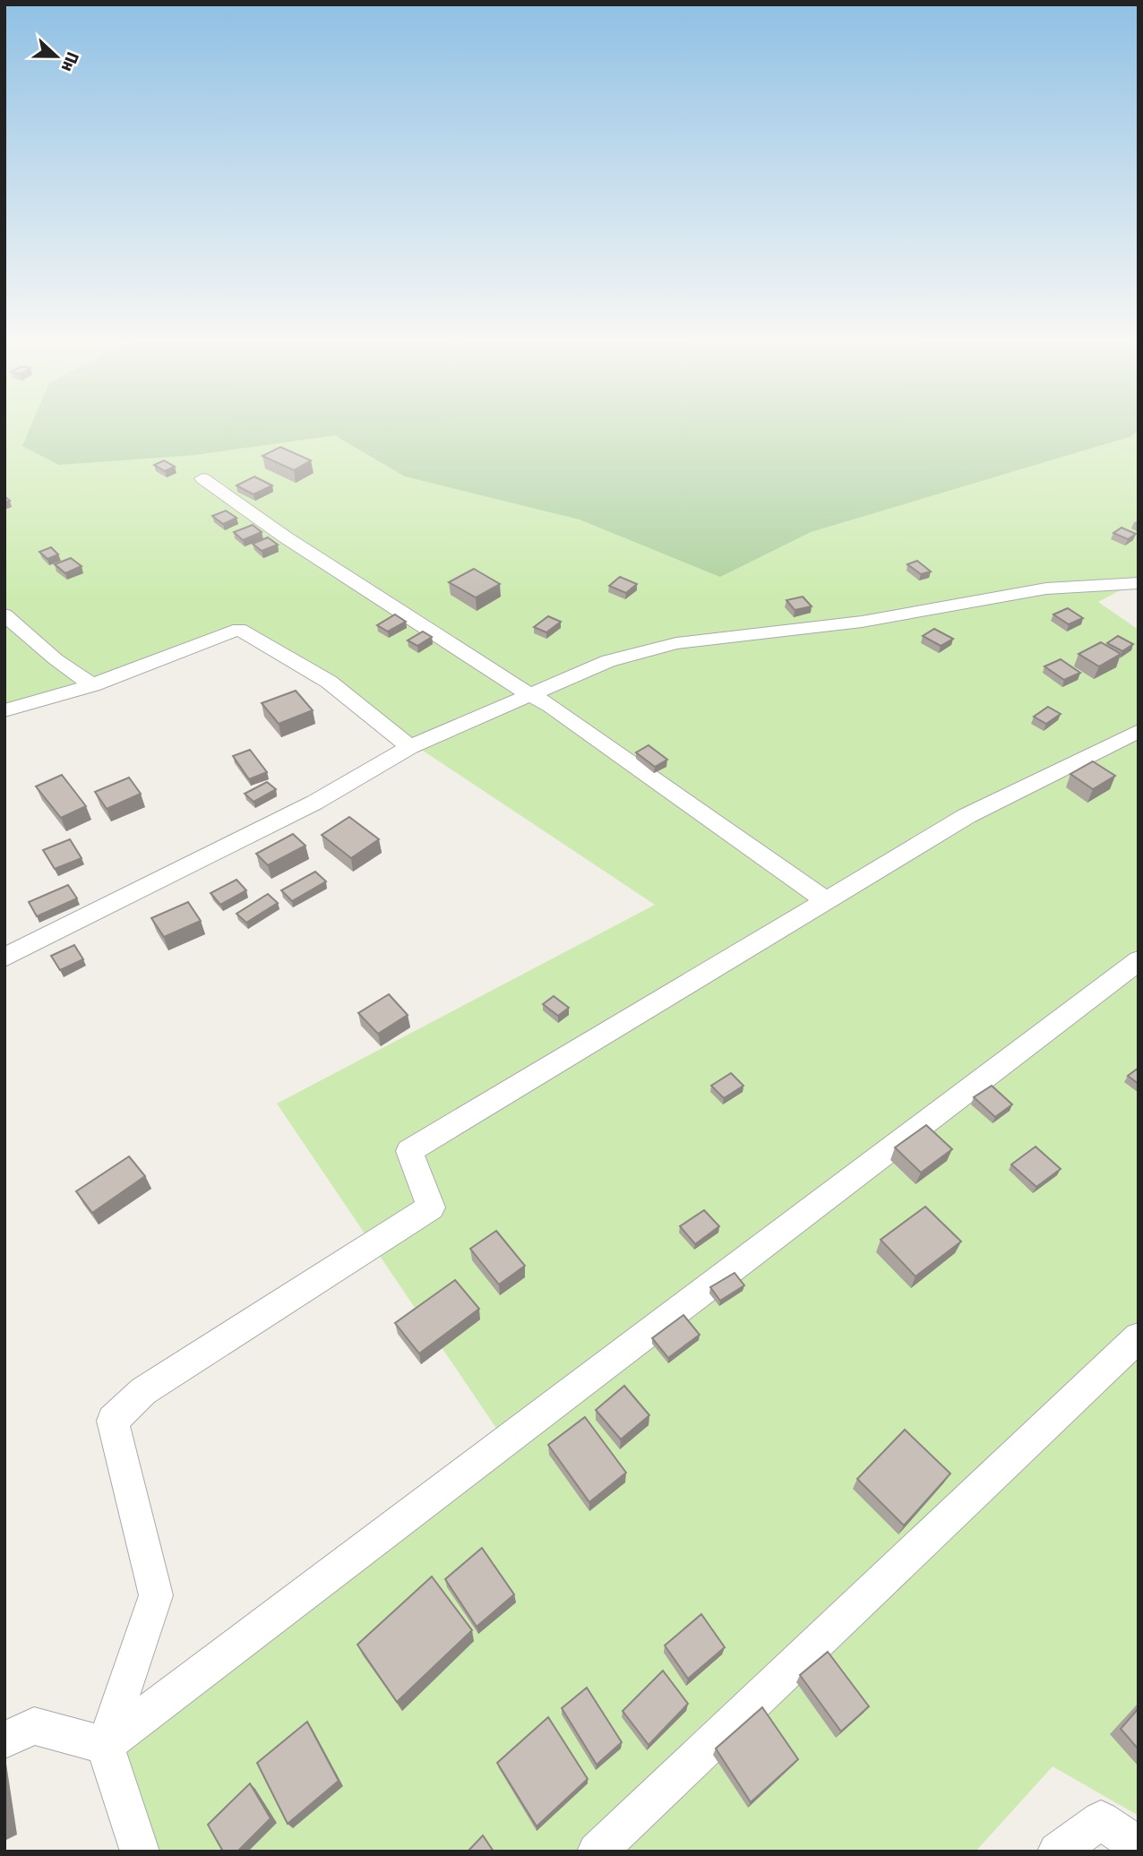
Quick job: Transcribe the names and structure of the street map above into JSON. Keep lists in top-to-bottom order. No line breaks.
{"north":"right"}
